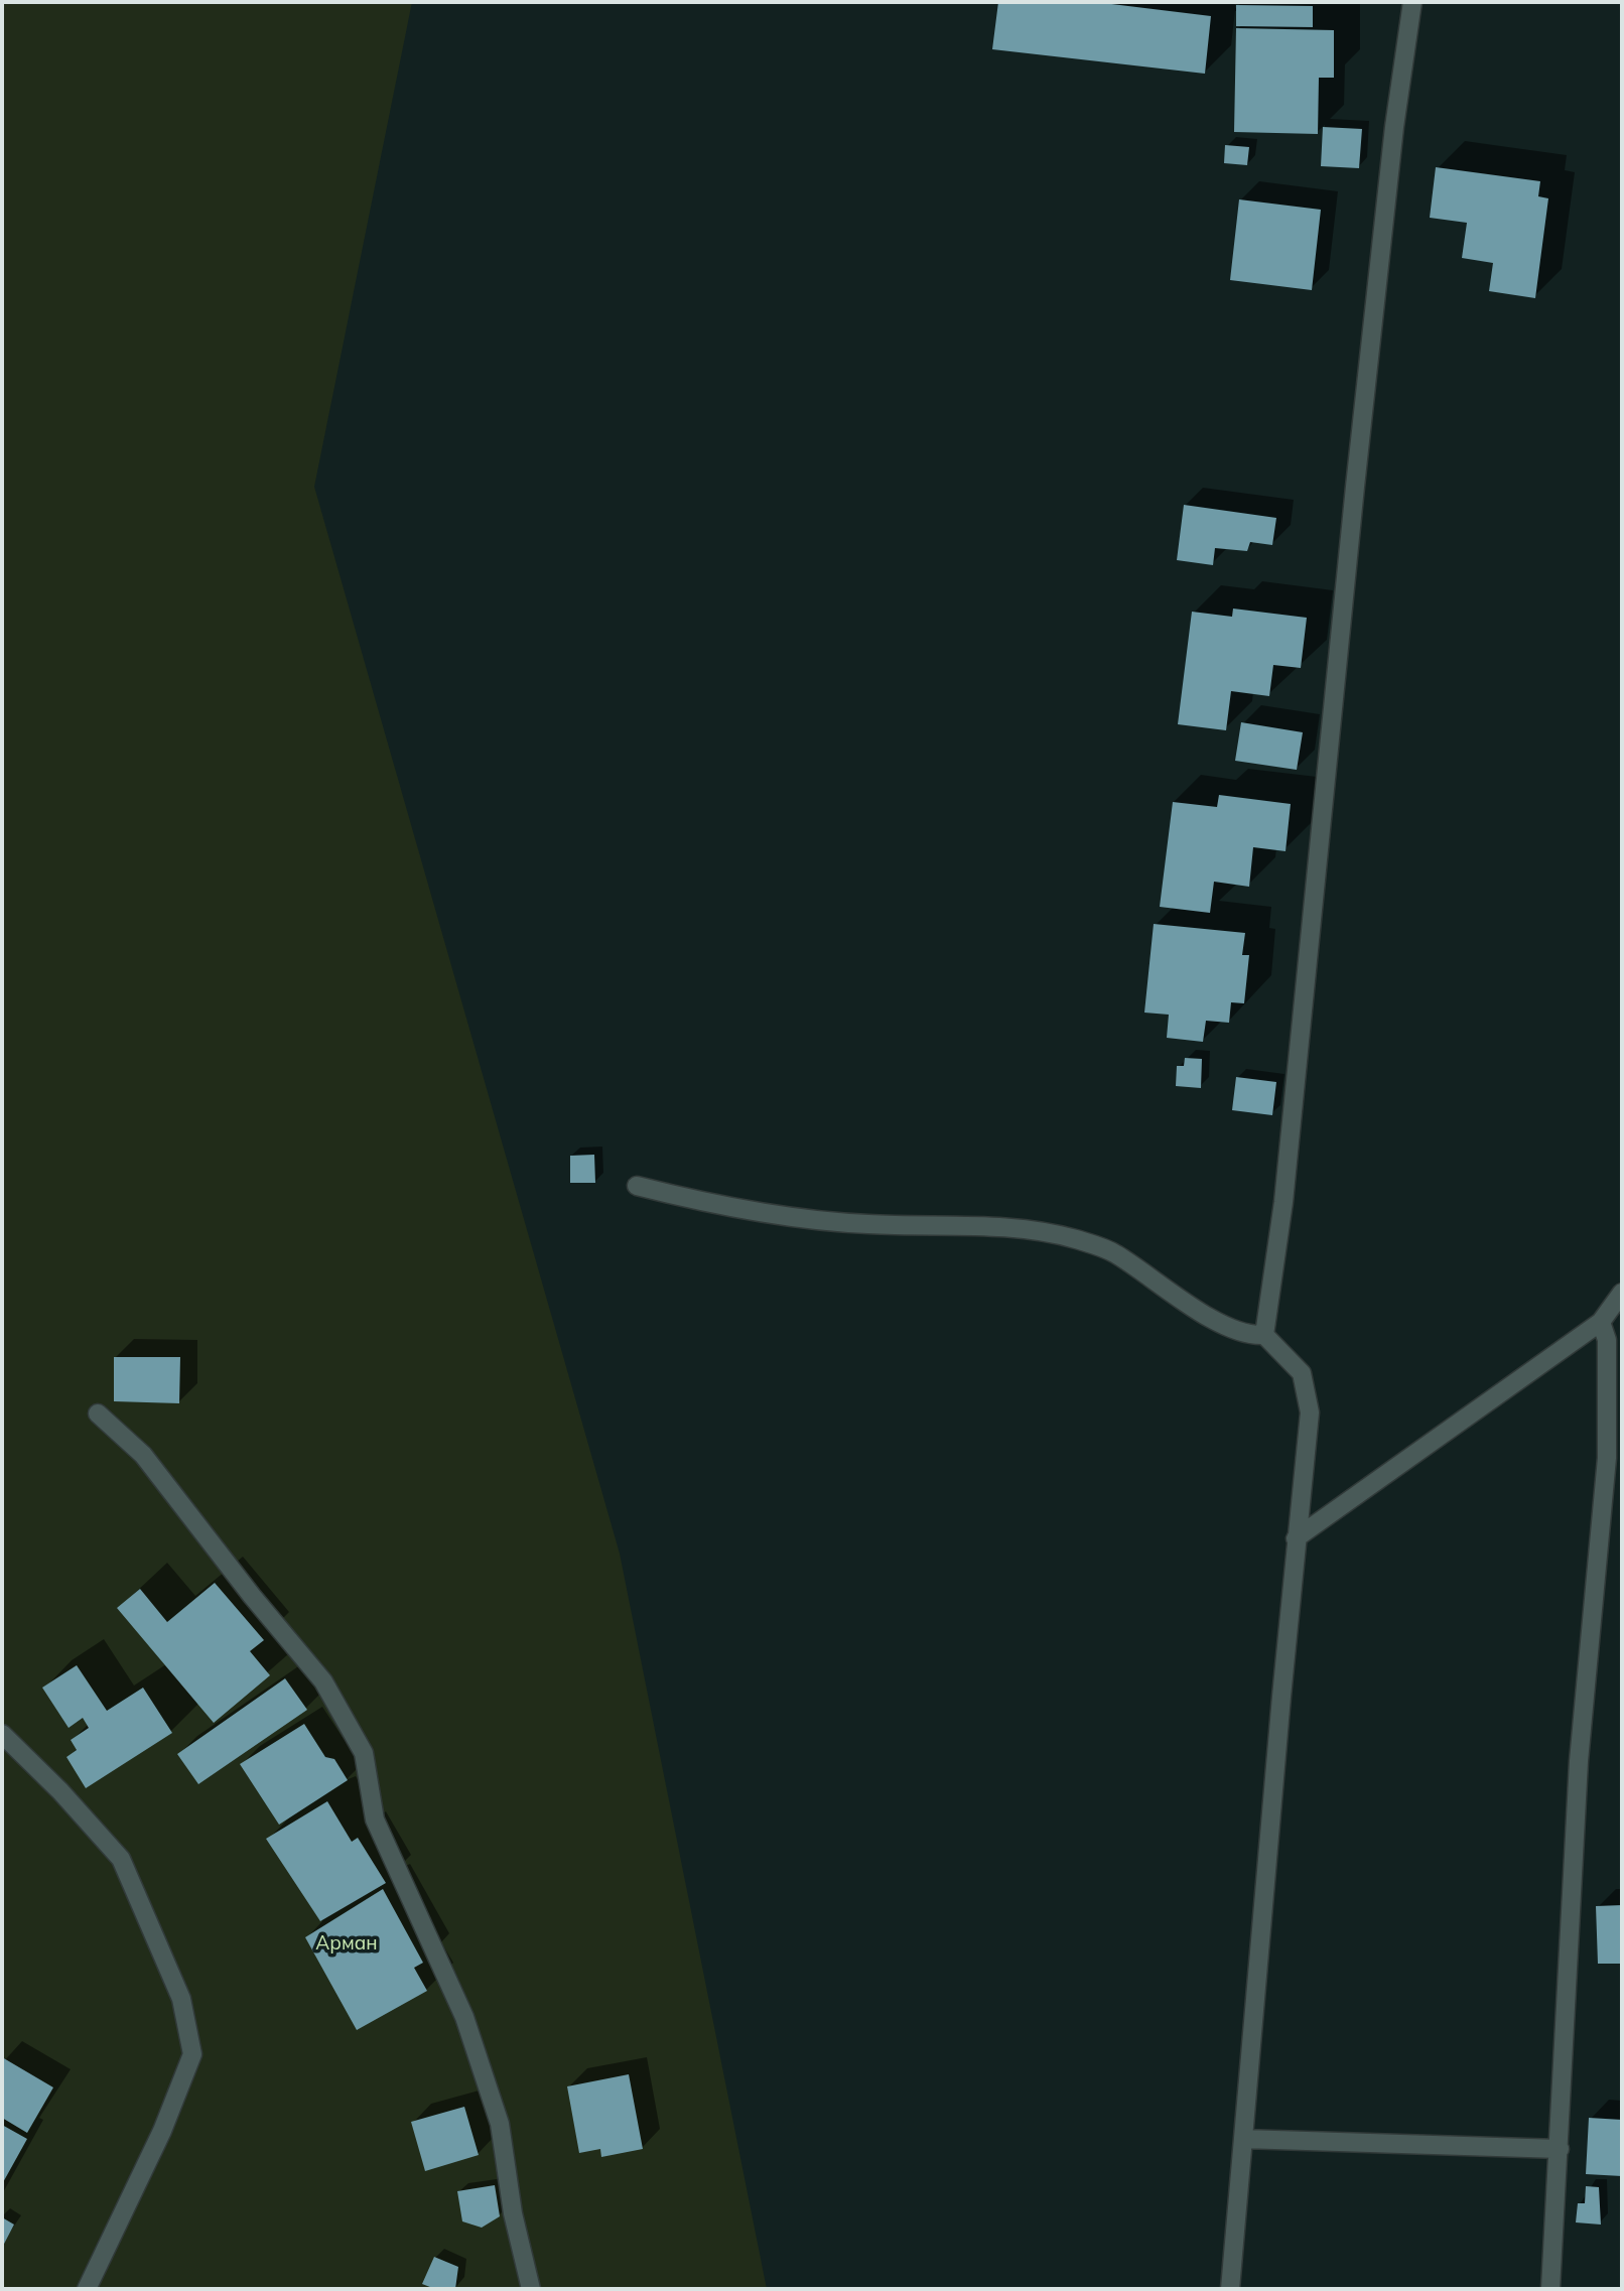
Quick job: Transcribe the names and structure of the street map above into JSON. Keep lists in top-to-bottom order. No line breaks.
{"parks":["Арман"]}
